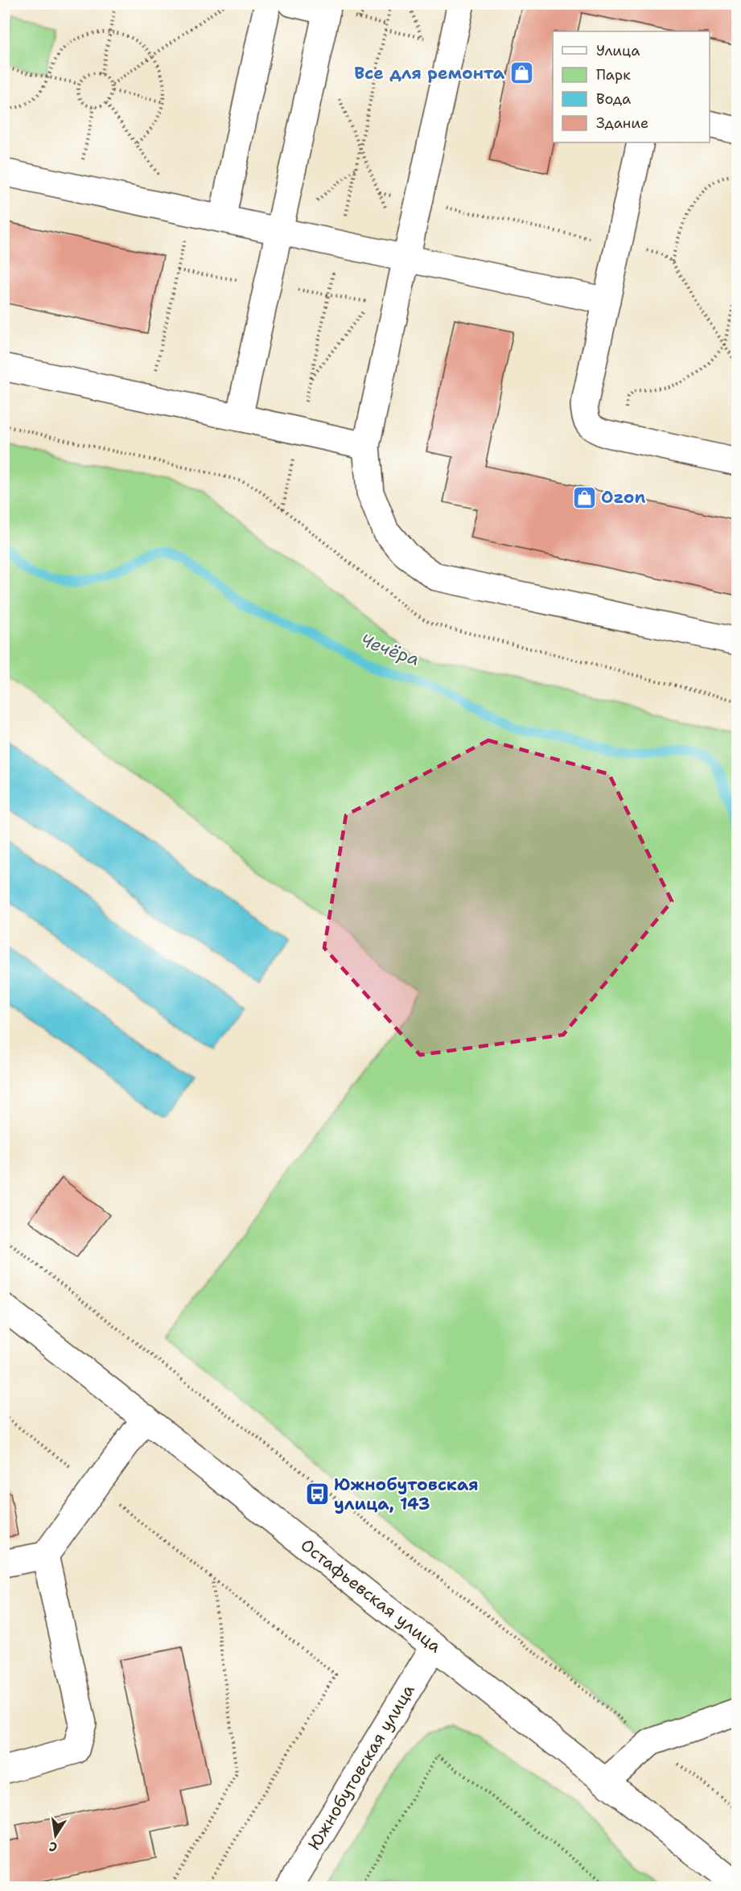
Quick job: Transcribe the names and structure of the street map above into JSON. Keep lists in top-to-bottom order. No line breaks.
{"streets":{"street":["Остафьевская улица","Южнобутовская улица"]},"crossings":[["Остафьевская улица","Южнобутовская улица"]],"water":["Чечёра"],"places":{"shop":["Все для ремонта","Ozon"],"bus stop":["Южнобутовская улица, 143"]},"legend":["Улица","Парк","Вода","Здание"],"north":"bottom"}
